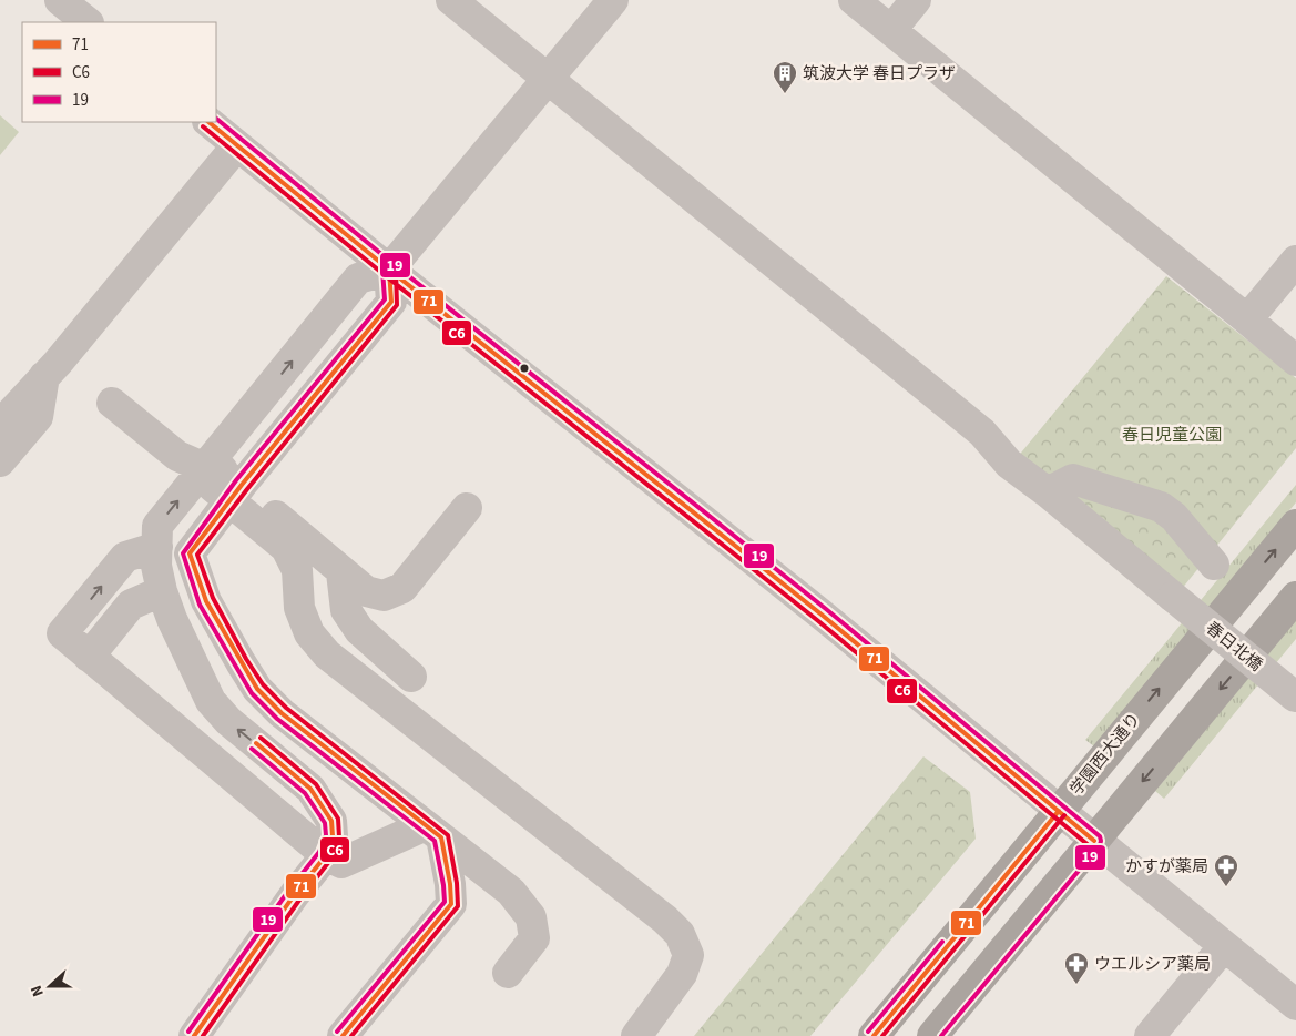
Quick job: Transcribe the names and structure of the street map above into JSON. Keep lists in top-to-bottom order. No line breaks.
{"streets":{"highway":["学園西大通り"],"street":["春日北橋"]},"parks":["春日児童公園"],"places":{"building":["筑波大学 春日プラザ"],"pharmacy":["かすが薬局","ウエルシア薬局"]},"lines":["transit line 19","transit line 71","transit line C6"],"legend":["71","C6","19"],"north":"left"}
